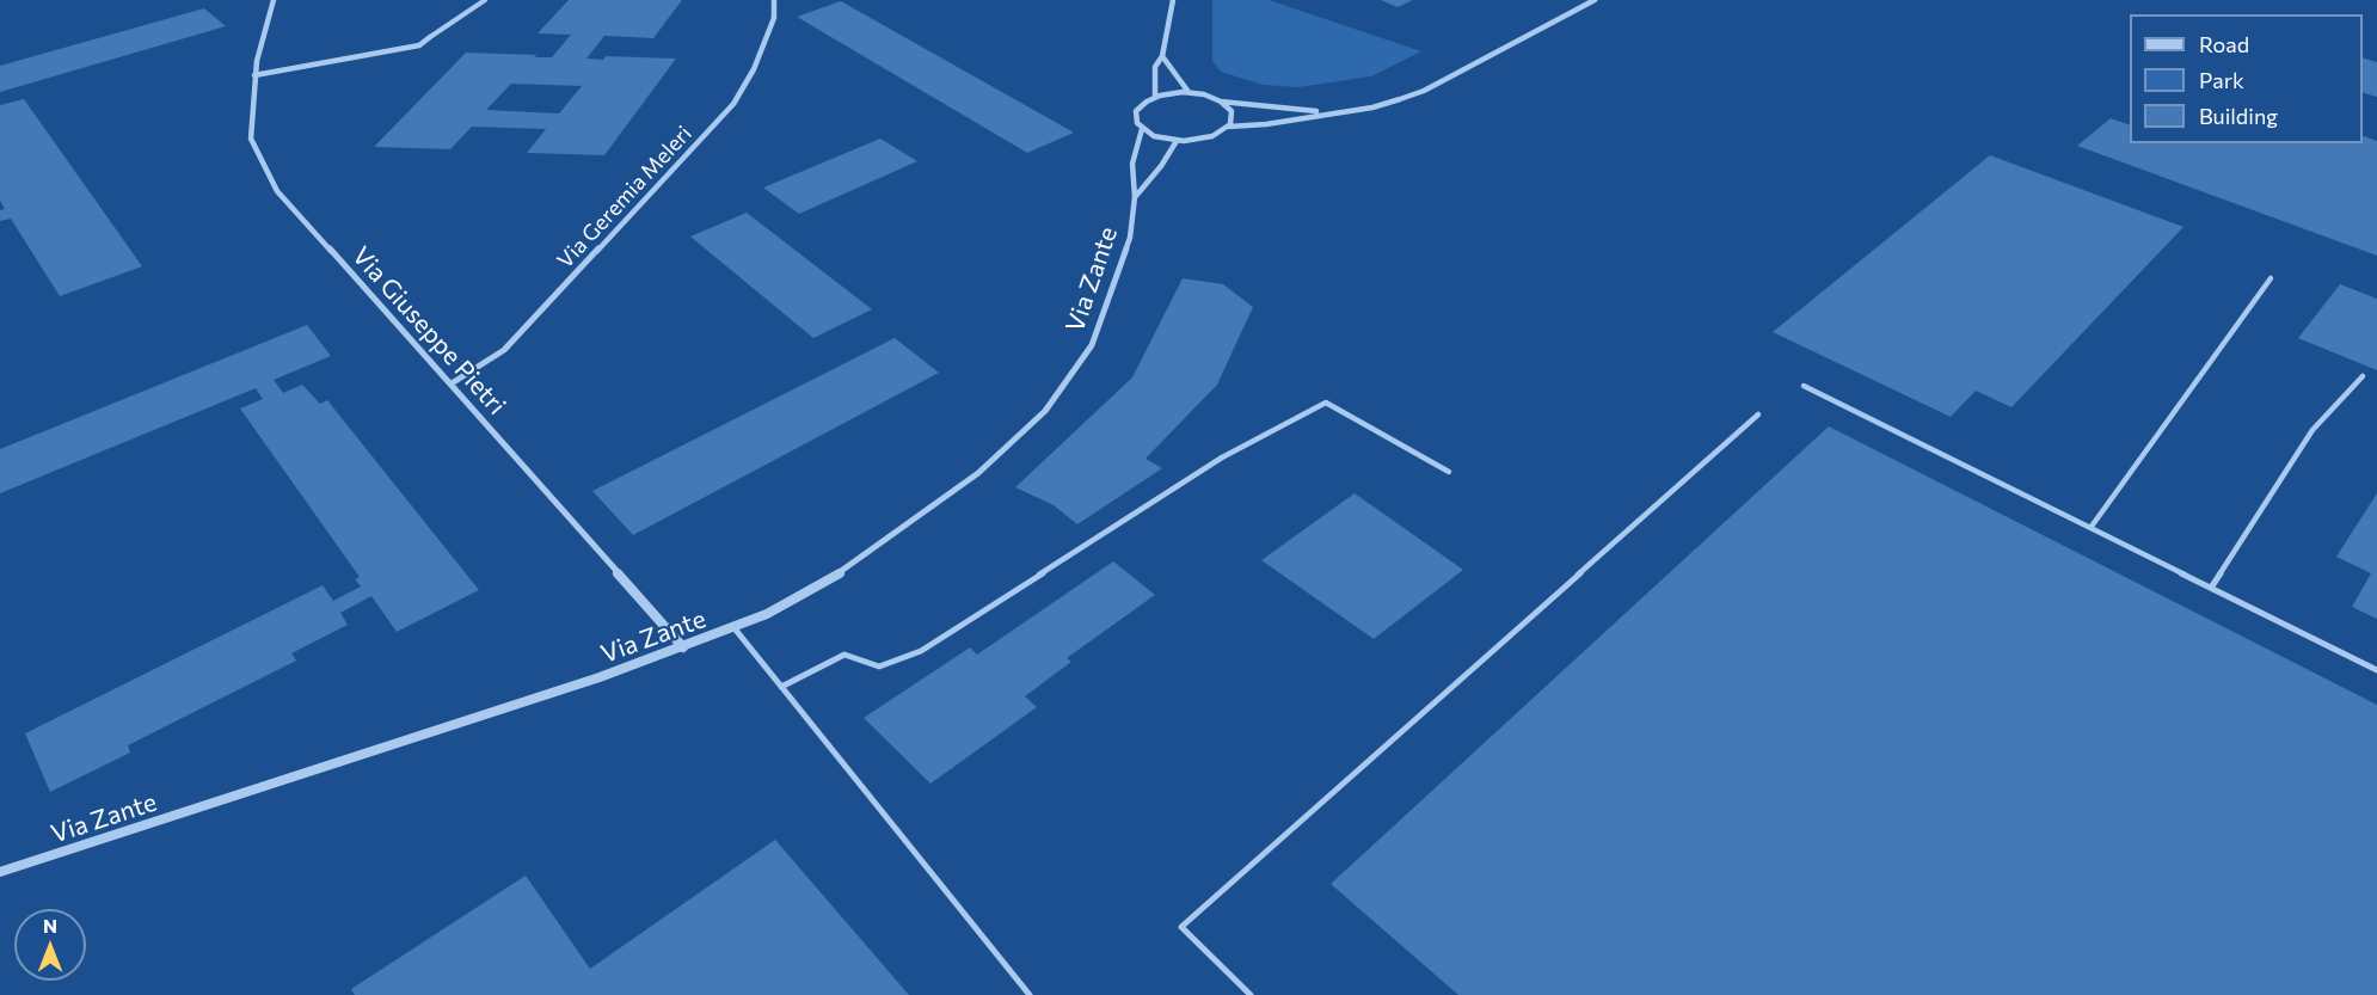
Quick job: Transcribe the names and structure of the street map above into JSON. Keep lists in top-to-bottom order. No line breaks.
{"streets":{"street":["Via Geremia Meleri","Via Zante","Via Giuseppe Pietri"]},"crossings":[["Via Geremia Meleri","Via Giuseppe Pietri"],["Via Zante","Via Giuseppe Pietri"]],"legend":["Road","Park","Building"],"north":"top"}
